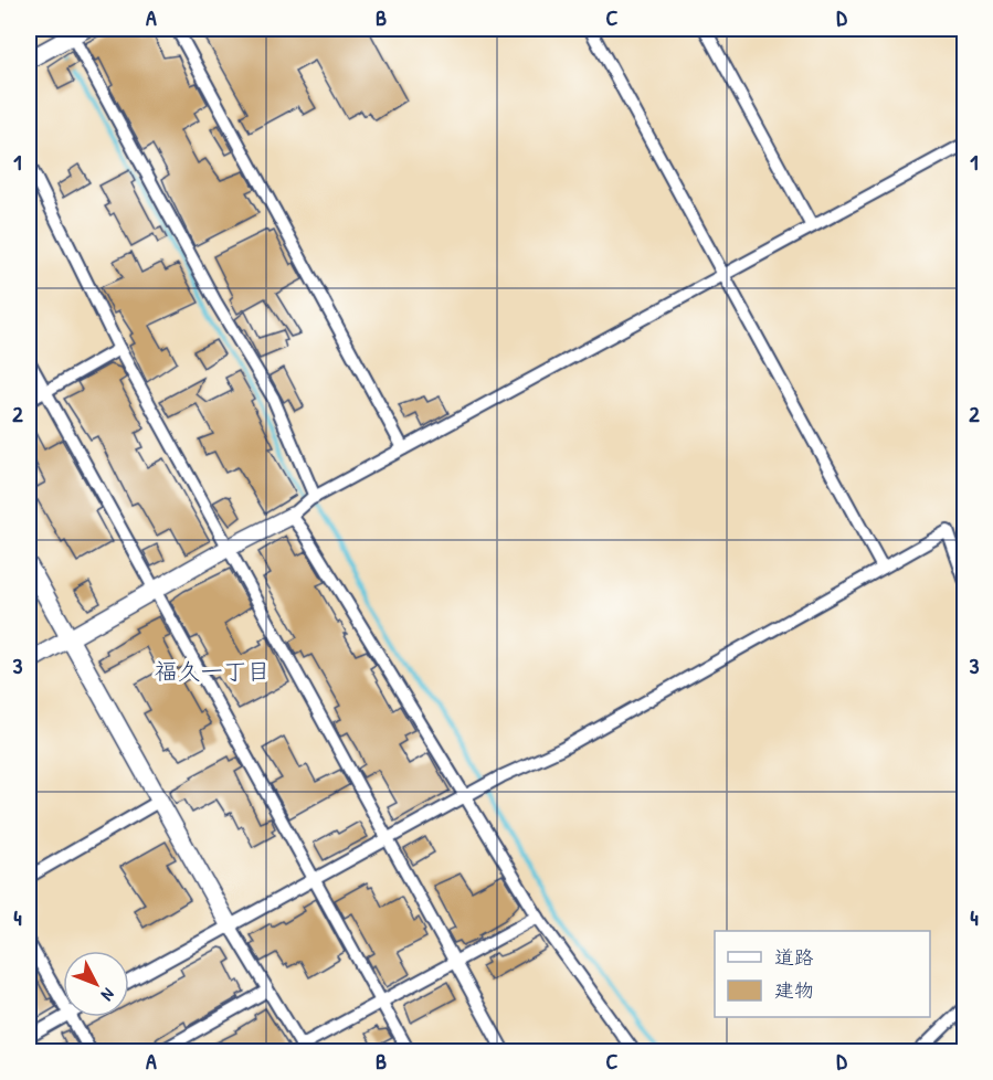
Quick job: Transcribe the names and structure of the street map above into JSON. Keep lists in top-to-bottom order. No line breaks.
{"districts":["福久一丁目"],"legend":["道路","建物"],"north":"bottom right","grid":{"columns":["A","B","C","D"],"rows":["1","2","3","4"]}}
